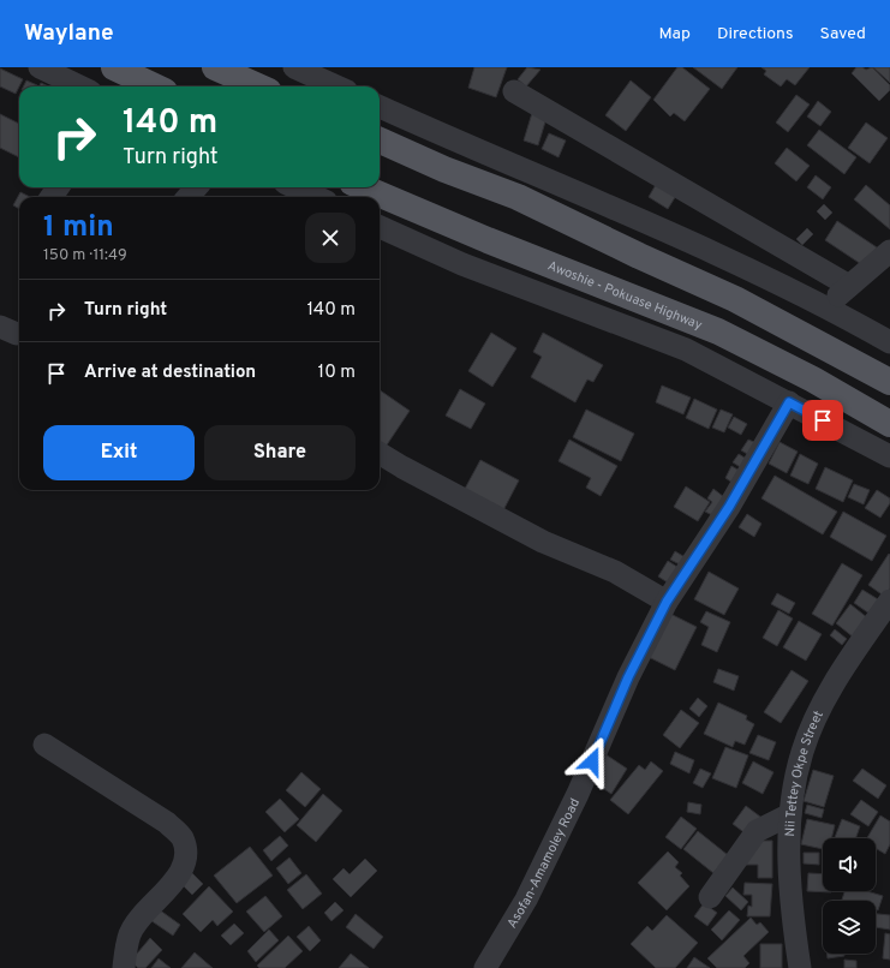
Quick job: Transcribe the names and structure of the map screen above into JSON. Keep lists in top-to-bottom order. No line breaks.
{"streets":{"main road":["Awoshie - Pokuase Highway"],"street":["Nii Tettey Okpe Street","Asofan-Amamoley Road"]},"page":{"header":"Waylane","nav":["Map","Directions","Saved"],"turn":["140 m","Turn right"],"heading":["1 min","150 m · 11:49"],"list":[{"name":"Turn right","value":"140 m"},{"name":"Arrive at destination","value":"10 m"}],"buttons":["Exit","Share"]}}
